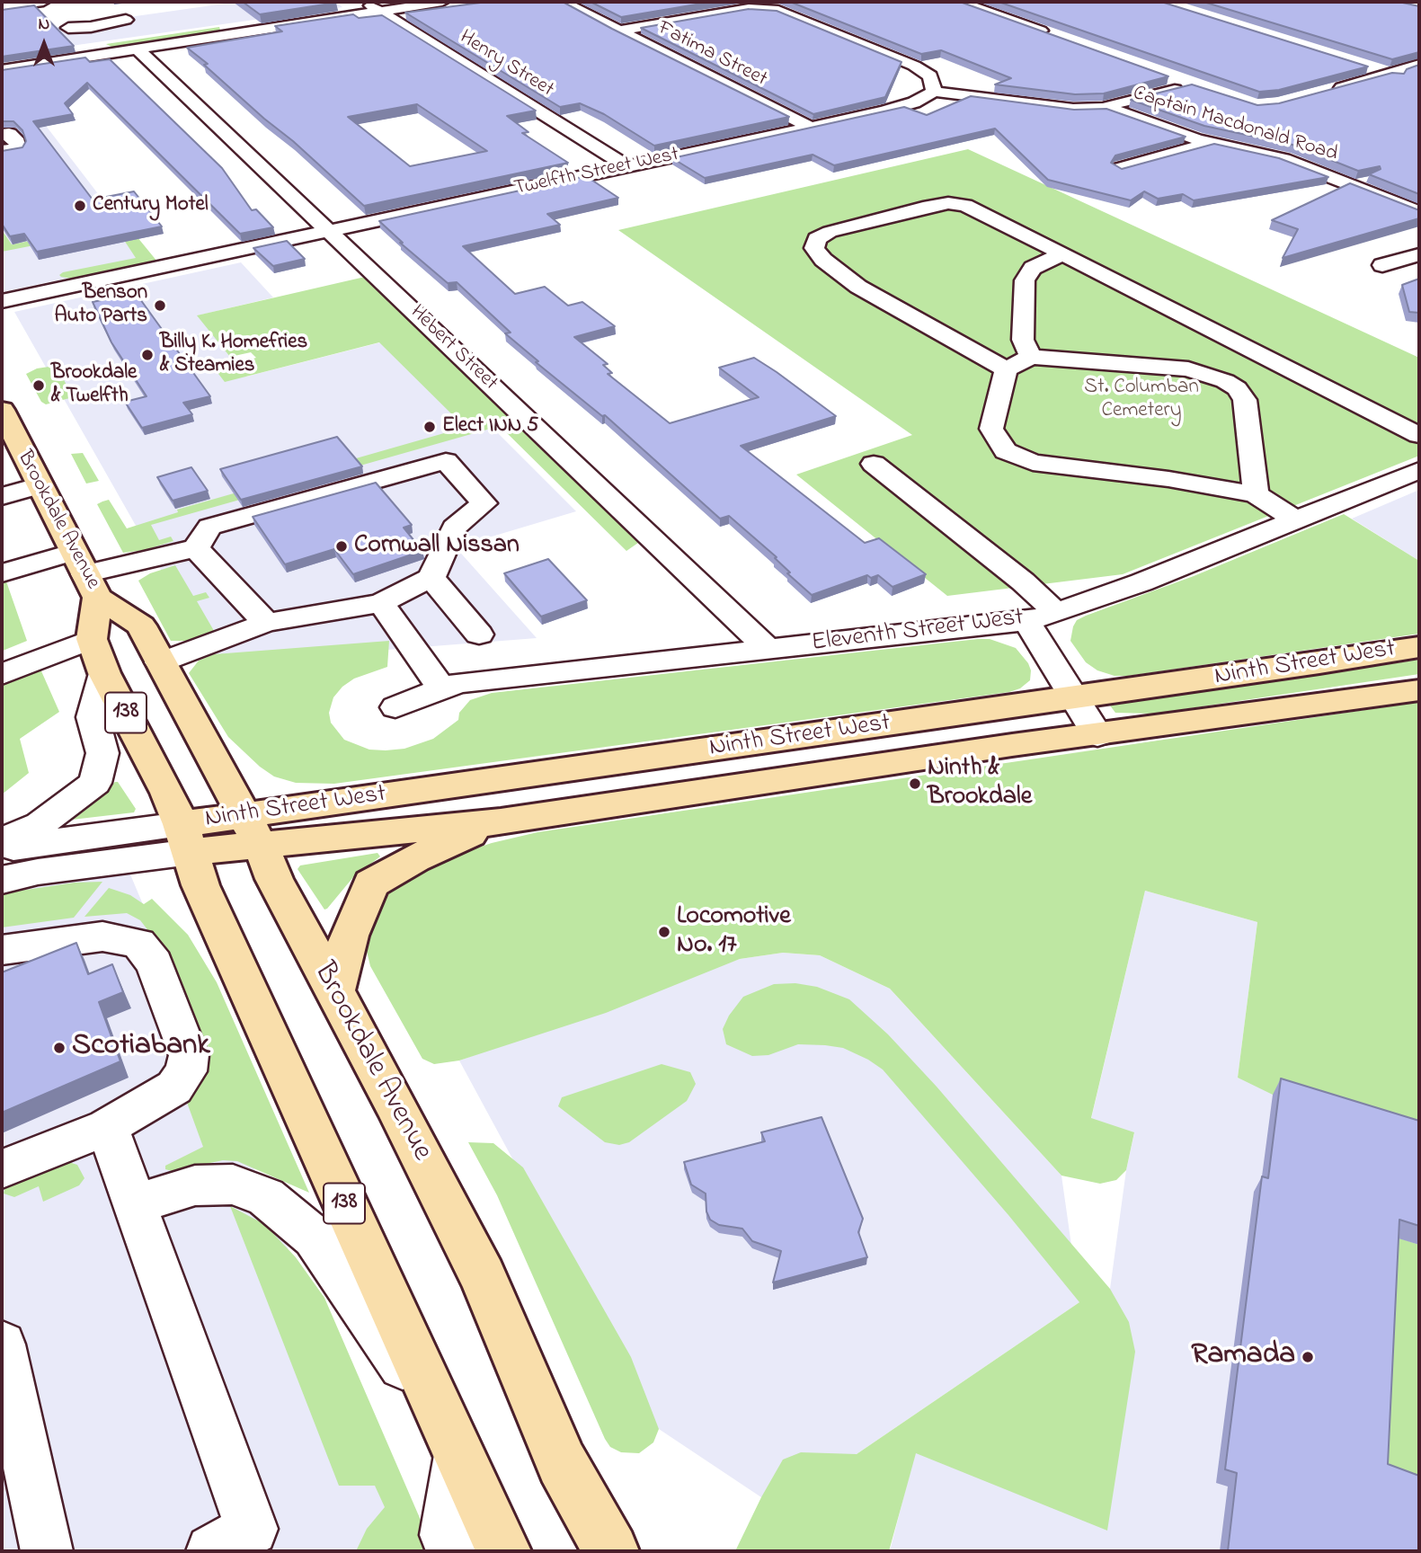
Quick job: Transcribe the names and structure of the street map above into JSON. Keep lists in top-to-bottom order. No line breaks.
{"streets":{"main road":["Brookdale Avenue","Ninth Street West","138"],"street":["Fatima Street","Henry Street","Captain Macdonald Road","Twelfth Street West","Hebert Street","Eleventh Street West"]},"crossings":[["Fatima Street","Twelfth Street West"],["Henry Street","Twelfth Street West"],["Twelfth Street West","Hebert Street"],["Hebert Street","Eleventh Street West"],["Brookdale Avenue","Ninth Street West"],["Brookdale Avenue","138"],["Ninth Street West","138"]],"parks":["St. Columban Cemetery"],"places":["Century Motel","Benson Auto Parts","Billy K. Homefries & Steamies","Brookdale & Twelfth","Elect INN 5","Cornwall Nissan","Ninth & Brookdale","Locomotive No. 17","Scotiabank","Ramada"],"north":"top"}
